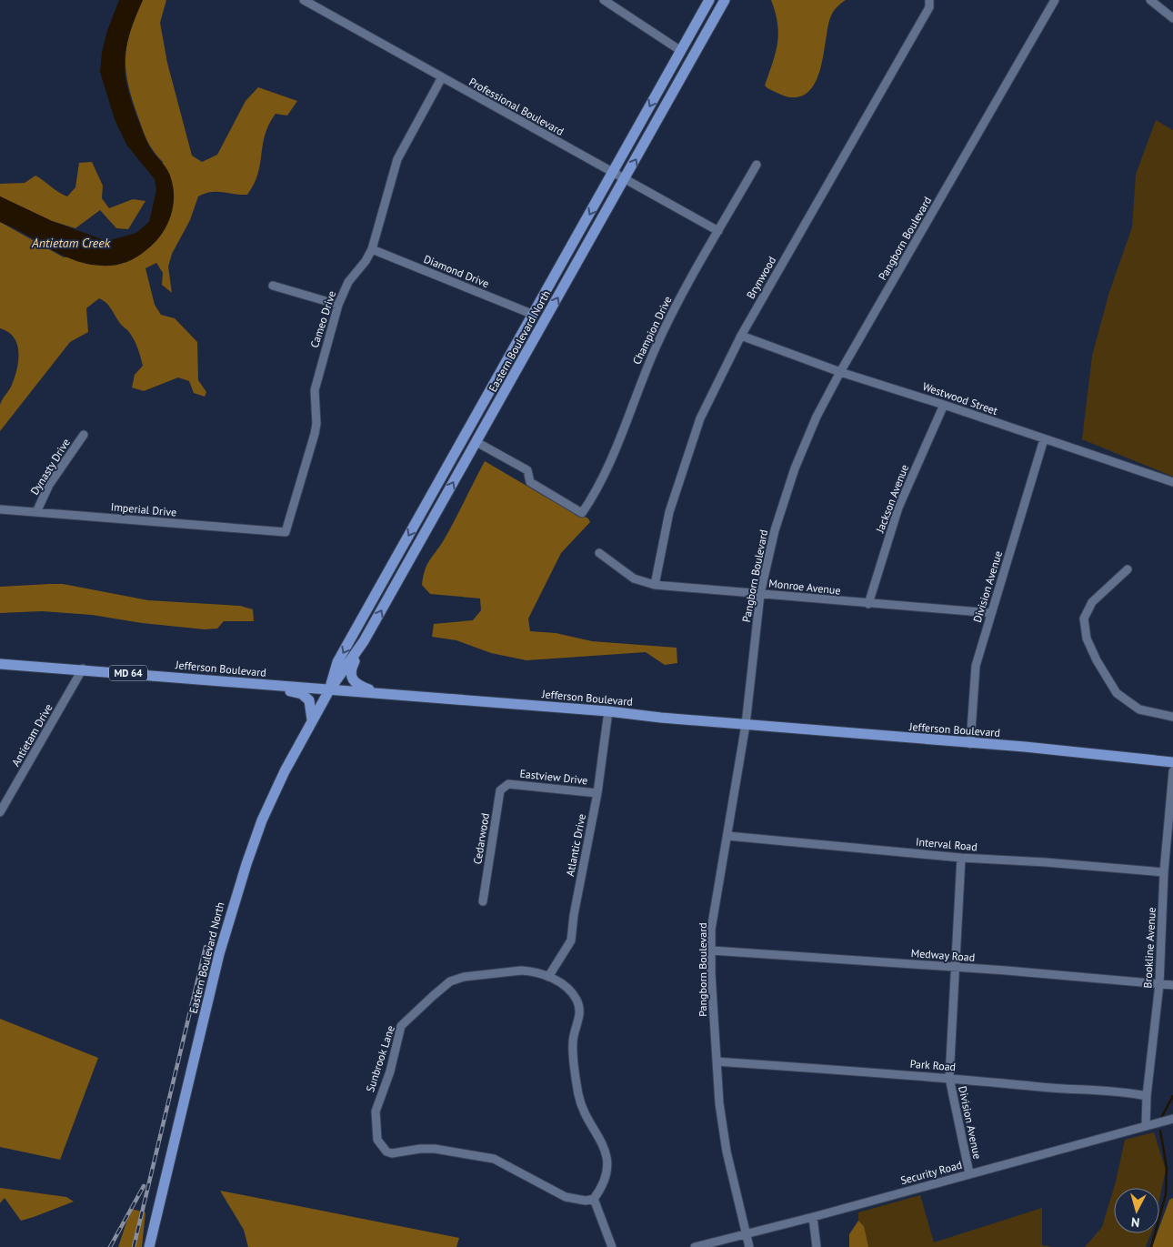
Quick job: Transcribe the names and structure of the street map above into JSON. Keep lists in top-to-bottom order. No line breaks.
{"streets":{"main road":["Eastern Boulevard North","Jefferson Boulevard","MD 64"],"street":["Professional Boulevard","Pangborn Boulevard","Diamond Drive","Brynwood","Cameo Drive","Champion Drive","Westwood Street","Dynasty Drive","Jackson Avenue","Imperial Drive","Monroe Avenue","Division Avenue","Antietam Drive","Eastview Drive","Cedarwood","Interval Road","Atlantic Drive","Brookline Avenue","Medway Road","Sunbrook Lane","Park Road","Security Road"]},"crossings":[["Professional Boulevard","Cameo Drive"],["Professional Boulevard","Champion Drive"],["Professional Boulevard","Eastern Boulevard North"],["Pangborn Boulevard","Westwood Street"],["Pangborn Boulevard","Monroe Avenue"],["Pangborn Boulevard","Jefferson Boulevard"],["Pangborn Boulevard","Interval Road"],["Pangborn Boulevard","Medway Road"],["Pangborn Boulevard","Park Road"],["Pangborn Boulevard","Security Road"],["Diamond Drive","Cameo Drive"],["Diamond Drive","Eastern Boulevard North"],["Brynwood","Westwood Street"],["Brynwood","Monroe Avenue"],["Cameo Drive","Imperial Drive"],["Champion Drive","Eastern Boulevard North"],["Eastern Boulevard North","Jefferson Boulevard"],["Westwood Street","Jackson Avenue"],["Westwood Street","Division Avenue"],["Dynasty Drive","Imperial Drive"],["Jackson Avenue","Monroe Avenue"],["Monroe Avenue","Division Avenue"],["Division Avenue","Jefferson Boulevard"],["Division Avenue","Interval Road"],["Division Avenue","Medway Road"],["Division Avenue","Park Road"],["Division Avenue","Security Road"],["Jefferson Boulevard","Antietam Drive"],["Jefferson Boulevard","Atlantic Drive"],["Eastview Drive","Cedarwood"],["Eastview Drive","Atlantic Drive"],["Interval Road","Brookline Avenue"],["Atlantic Drive","Sunbrook Lane"],["Brookline Avenue","Medway Road"],["Brookline Avenue","Park Road"],["Brookline Avenue","Security Road"]],"water":["Antietam Creek"],"north":"bottom"}
